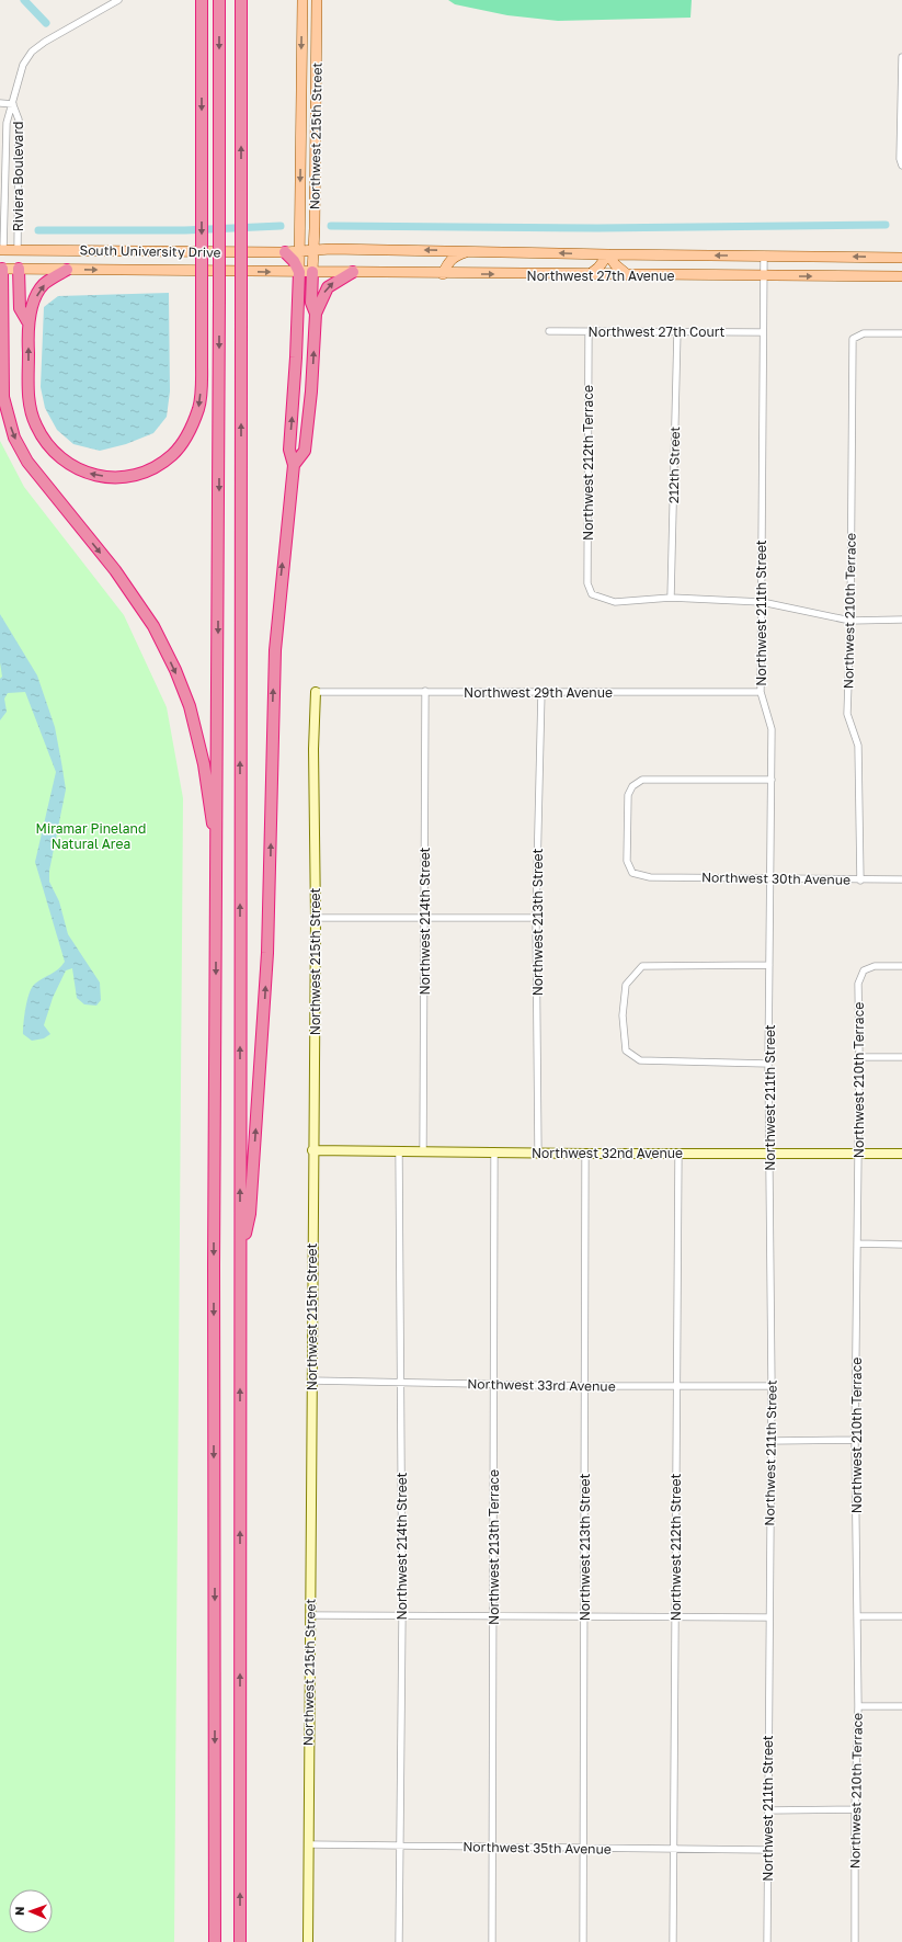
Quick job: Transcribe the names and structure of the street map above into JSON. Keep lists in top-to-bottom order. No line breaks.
{"streets":{"main road":["Northwest 215th Street","South University Drive","Northwest 27th Avenue"],"street":["Riviera Boulevard","Northwest 27th Court","Northwest 212th Terrace","212th Street","Northwest 210th Terrace","Northwest 211th Street","Northwest 29th Avenue","Northwest 30th Avenue","Northwest 214th Street","Northwest 213th Street","Northwest 32nd Avenue","Northwest 33rd Avenue","Northwest 213th Terrace","Northwest 212th Street","Northwest 35th Avenue"]},"crossings":[["Northwest 215th Street","South University Drive"],["Northwest 215th Street","Northwest 27th Avenue"],["Northwest 215th Street","Northwest 29th Avenue"],["Northwest 215th Street","Northwest 32nd Avenue"],["Northwest 215th Street","Northwest 33rd Avenue"],["Northwest 215th Street","Northwest 35th Avenue"],["Riviera Boulevard","South University Drive"],["South University Drive","Northwest 27th Avenue"],["Northwest 27th Avenue","Northwest 211th Street"],["Northwest 27th Court","Northwest 212th Terrace"],["Northwest 27th Court","212th Street"],["Northwest 27th Court","Northwest 211th Street"],["Northwest 212th Terrace","212th Street"],["Northwest 210th Terrace","Northwest 30th Avenue"],["Northwest 210th Terrace","Northwest 32nd Avenue"],["Northwest 211th Street","Northwest 29th Avenue"],["Northwest 211th Street","Northwest 30th Avenue"],["Northwest 211th Street","Northwest 32nd Avenue"],["Northwest 211th Street","Northwest 33rd Avenue"],["Northwest 211th Street","Northwest 35th Avenue"],["Northwest 29th Avenue","Northwest 214th Street"],["Northwest 29th Avenue","Northwest 213th Street"],["Northwest 214th Street","Northwest 32nd Avenue"],["Northwest 214th Street","Northwest 33rd Avenue"],["Northwest 214th Street","Northwest 35th Avenue"],["Northwest 213th Street","Northwest 32nd Avenue"],["Northwest 213th Street","Northwest 33rd Avenue"],["Northwest 213th Street","Northwest 35th Avenue"],["Northwest 32nd Avenue","Northwest 213th Terrace"],["Northwest 32nd Avenue","Northwest 212th Street"],["Northwest 33rd Avenue","Northwest 213th Terrace"],["Northwest 33rd Avenue","Northwest 212th Street"],["Northwest 213th Terrace","Northwest 35th Avenue"],["Northwest 212th Street","Northwest 35th Avenue"]],"parks":["Miramar Pineland Natural Area"],"north":"left"}
